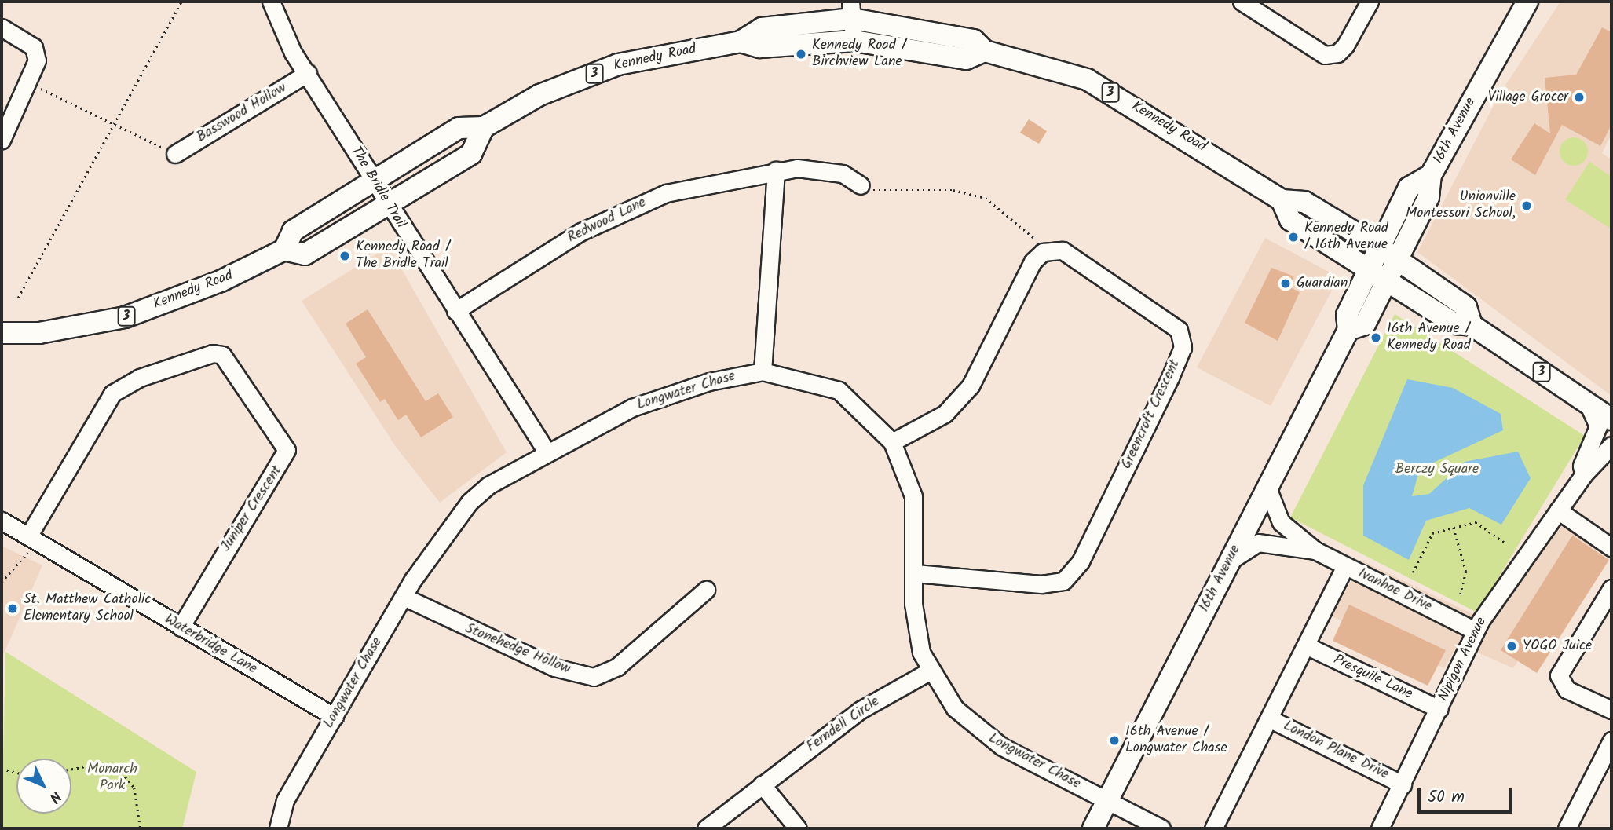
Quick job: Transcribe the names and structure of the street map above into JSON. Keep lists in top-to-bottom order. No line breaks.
{"streets":{"main road":["Kennedy Road","3","16th Avenue"],"street":["Basswood Hollow","The Bridle Trail","Redwood Lane","Longwater Chase","Greencroft Crescent","Juniper Crescent","Ivanhoe Drive","Waterbridge Lane","Stonehedge Hollow","Nipigon Avenue","Presquile Lane","Ferndell Circle","London Plane Drive"]},"crossings":[["Kennedy Road","16th Avenue"],["Kennedy Road","The Bridle Trail"],["Kennedy Road","Nipigon Avenue"],["Basswood Hollow","The Bridle Trail"],["16th Avenue","Longwater Chase"],["16th Avenue","Ivanhoe Drive"],["The Bridle Trail","Redwood Lane"],["The Bridle Trail","Longwater Chase"],["Longwater Chase","Greencroft Crescent"],["Longwater Chase","Waterbridge Lane"],["Longwater Chase","Stonehedge Hollow"],["Longwater Chase","Ferndell Circle"],["Juniper Crescent","Waterbridge Lane"],["Ivanhoe Drive","Nipigon Avenue"],["Nipigon Avenue","Presquile Lane"],["Nipigon Avenue","London Plane Drive"]],"parks":["Berczy Square","Monarch Park"],"places":["Kennedy Road / Birchview Lane","Village Grocer","Unionville Montessori School,","Kennedy Road / 16th Avenue","Kennedy Road / The Bridle Trail","Guardian","16th Avenue / Kennedy Road","St. Matthew Catholic Elementary School","YOGO Juice","16th Avenue / Longwater Chase"],"scale_bar":"50 m","north":"bottom right"}
